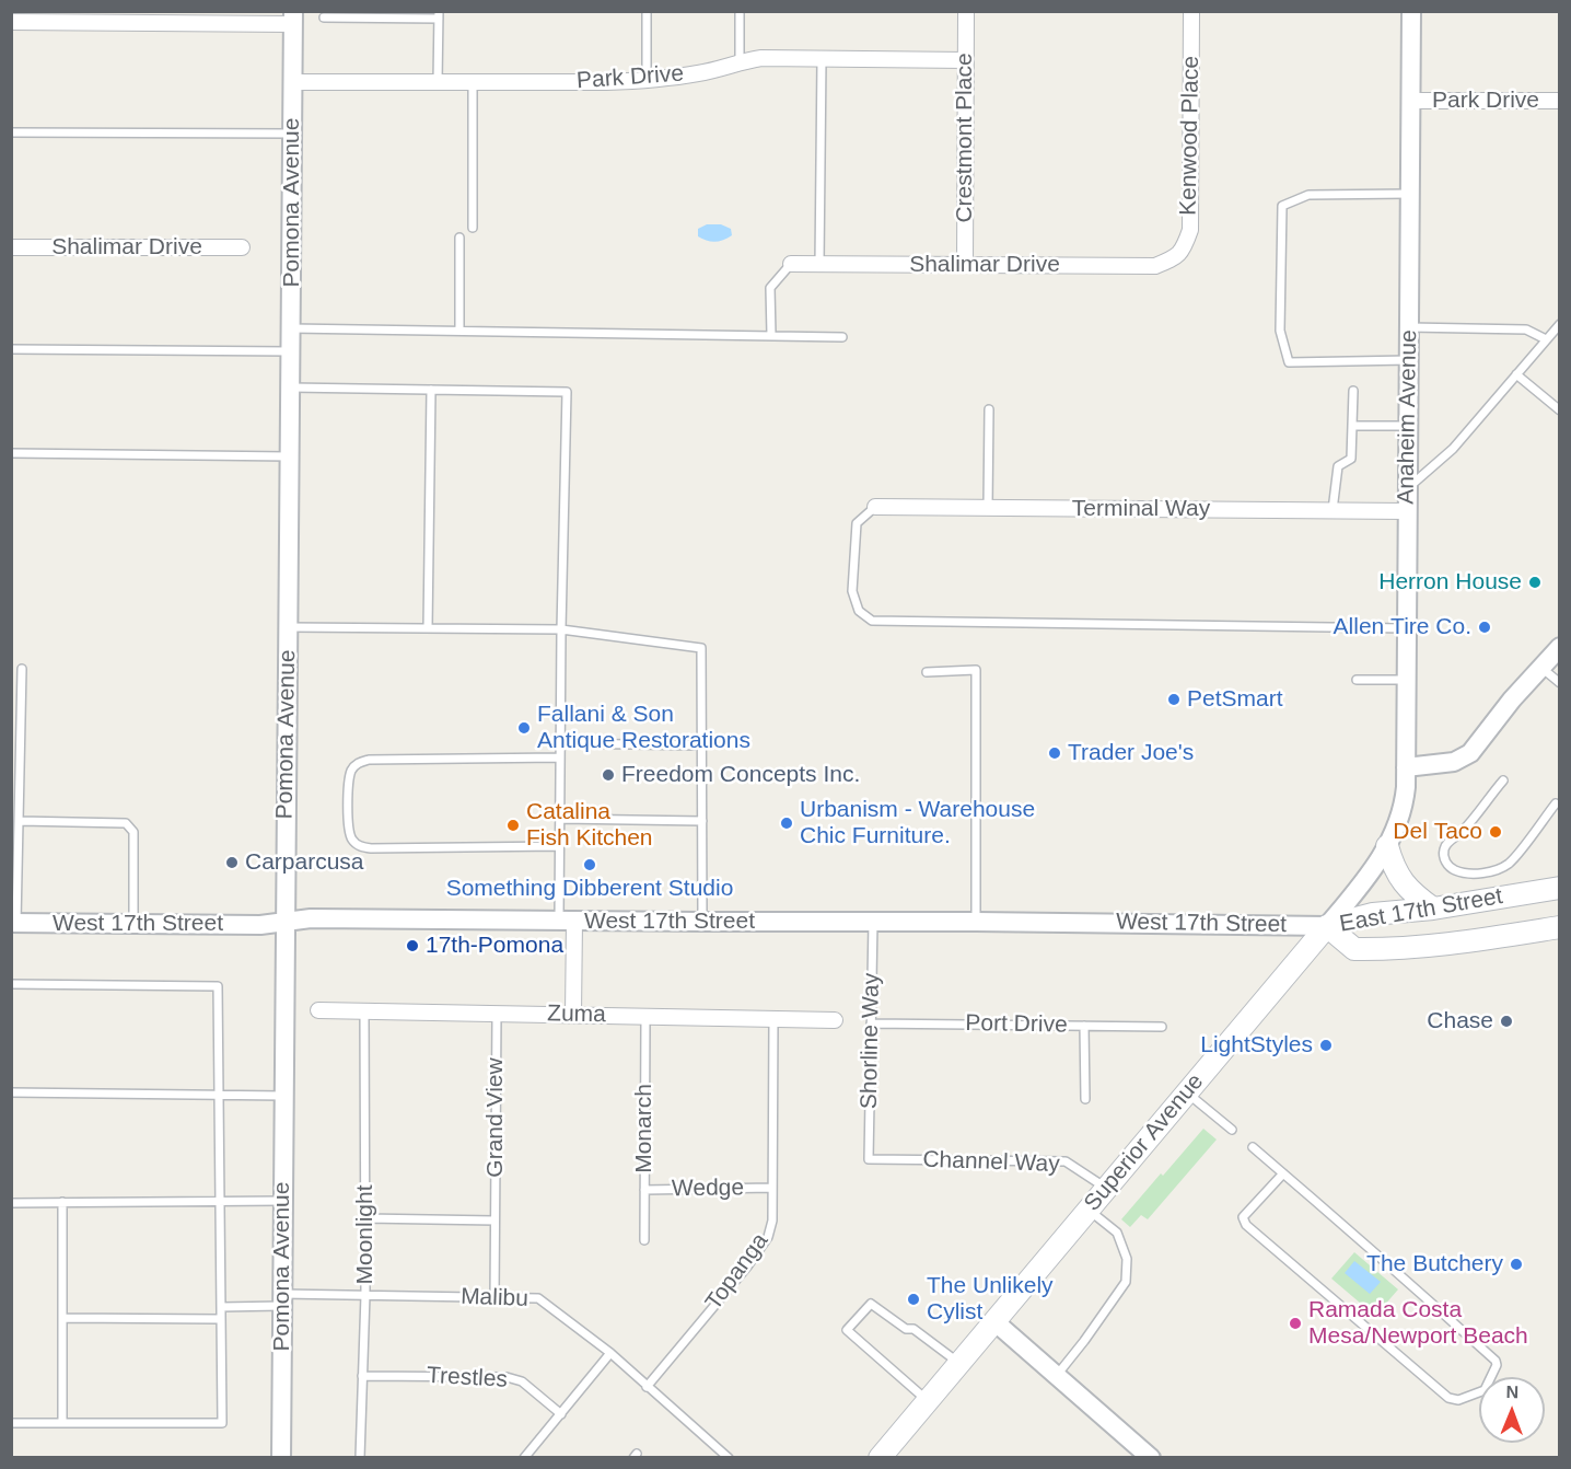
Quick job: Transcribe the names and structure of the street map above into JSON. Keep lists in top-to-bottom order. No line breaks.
{"streets":{"main road":["East 17th Street","Superior Avenue"],"street":["Park Drive","Kenwood Place","Crestmont Place","Pomona Avenue","Shalimar Drive","Anaheim Avenue","Terminal Way","West 17th Street","Zuma"],"lane":["Port Drive","Shorline Way","Grand View","Monarch","Channel Way","Wedge","Moonlight","Topanga","Malibu","Trestles"]},"crossings":[["Park Drive","Crestmont Place"],["Park Drive","Pomona Avenue"],["Park Drive","Anaheim Avenue"],["Kenwood Place","Shalimar Drive"],["Crestmont Place","Shalimar Drive"],["Pomona Avenue","West 17th Street"],["Pomona Avenue","Malibu"],["Anaheim Avenue","Terminal Way"],["Anaheim Avenue","Superior Avenue"],["East 17th Street","West 17th Street"],["East 17th Street","Superior Avenue"],["West 17th Street","Shorline Way"],["West 17th Street","Superior Avenue"],["Zuma","Grand View"],["Zuma","Monarch"],["Zuma","Moonlight"],["Zuma","Topanga"],["Port Drive","Shorline Way"],["Shorline Way","Channel Way"],["Grand View","Malibu"],["Monarch","Wedge"],["Superior Avenue","Channel Way"],["Wedge","Topanga"],["Moonlight","Malibu"],["Moonlight","Trestles"],["Topanga","Malibu"]],"places":["Herron House","Allen Tire Co.","PetSmart","Fallani & Son Antique Restorations","Trader Joe's","Freedom Concepts Inc.","Urbanism - Warehouse Chic Furniture.","Catalina Fish Kitchen","Del Taco","Carparcusa","Something Dibberent Studio","17th-Pomona","Chase","LightStyles","The Butchery","The Unlikely Cylist","Ramada Costa Mesa/Newport Beach"],"north":"top"}
